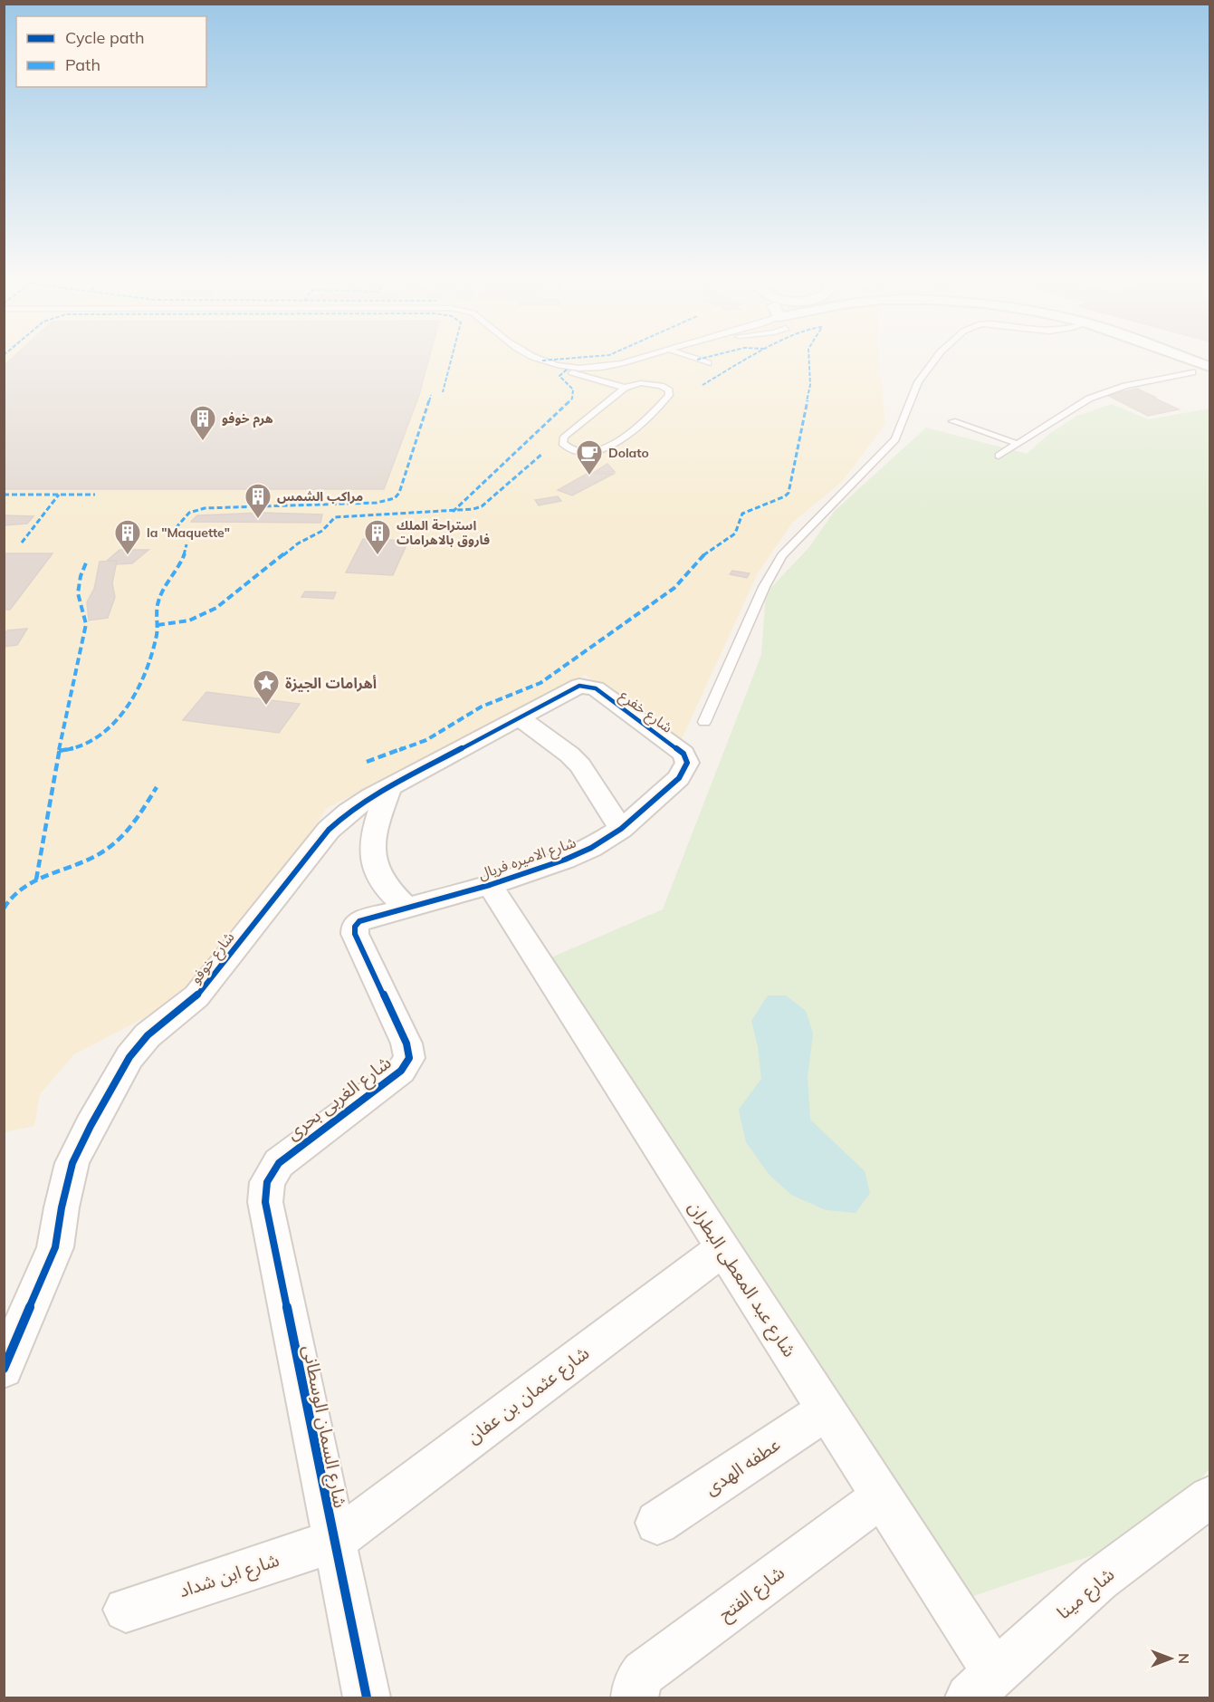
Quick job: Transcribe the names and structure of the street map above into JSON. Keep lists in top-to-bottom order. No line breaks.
{"streets":{"street":["شارع خفرع","شارع الاميره فريال","شارع خوفو","شارع الغربى بحرى","شارع عبد المعطى البطران","شارع عثمان بن عفان","شارع السمان الوسطانى","عطفه الهدى","شارع ابن شداد","شارع الفتح","شارع مينا"]},"crossings":[["شارع خفرع","شارع الاميره فريال"],["شارع خفرع","شارع خوفو"],["شارع الاميره فريال","شارع الغربى بحرى"],["شارع الاميره فريال","شارع عبد المعطى البطران"],["شارع الغربى بحرى","شارع السمان الوسطانى"],["شارع عبد المعطى البطران","شارع عثمان بن عفان"],["شارع عبد المعطى البطران","عطفه الهدى"],["شارع عبد المعطى البطران","شارع الفتح"],["شارع عبد المعطى البطران","شارع مينا"],["شارع عثمان بن عفان","شارع السمان الوسطانى"],["شارع عثمان بن عفان","شارع ابن شداد"],["شارع السمان الوسطانى","شارع ابن شداد"]],"places":{"building":["هرم خوفو","مراكب الشمس","la \"Maquette\"","استراحة الملك فاروق بالاهرامات"],"cafe":["Dolato"],"place":["أهرامات الجيزة"]},"legend":["Cycle path","Path"],"north":"right"}
